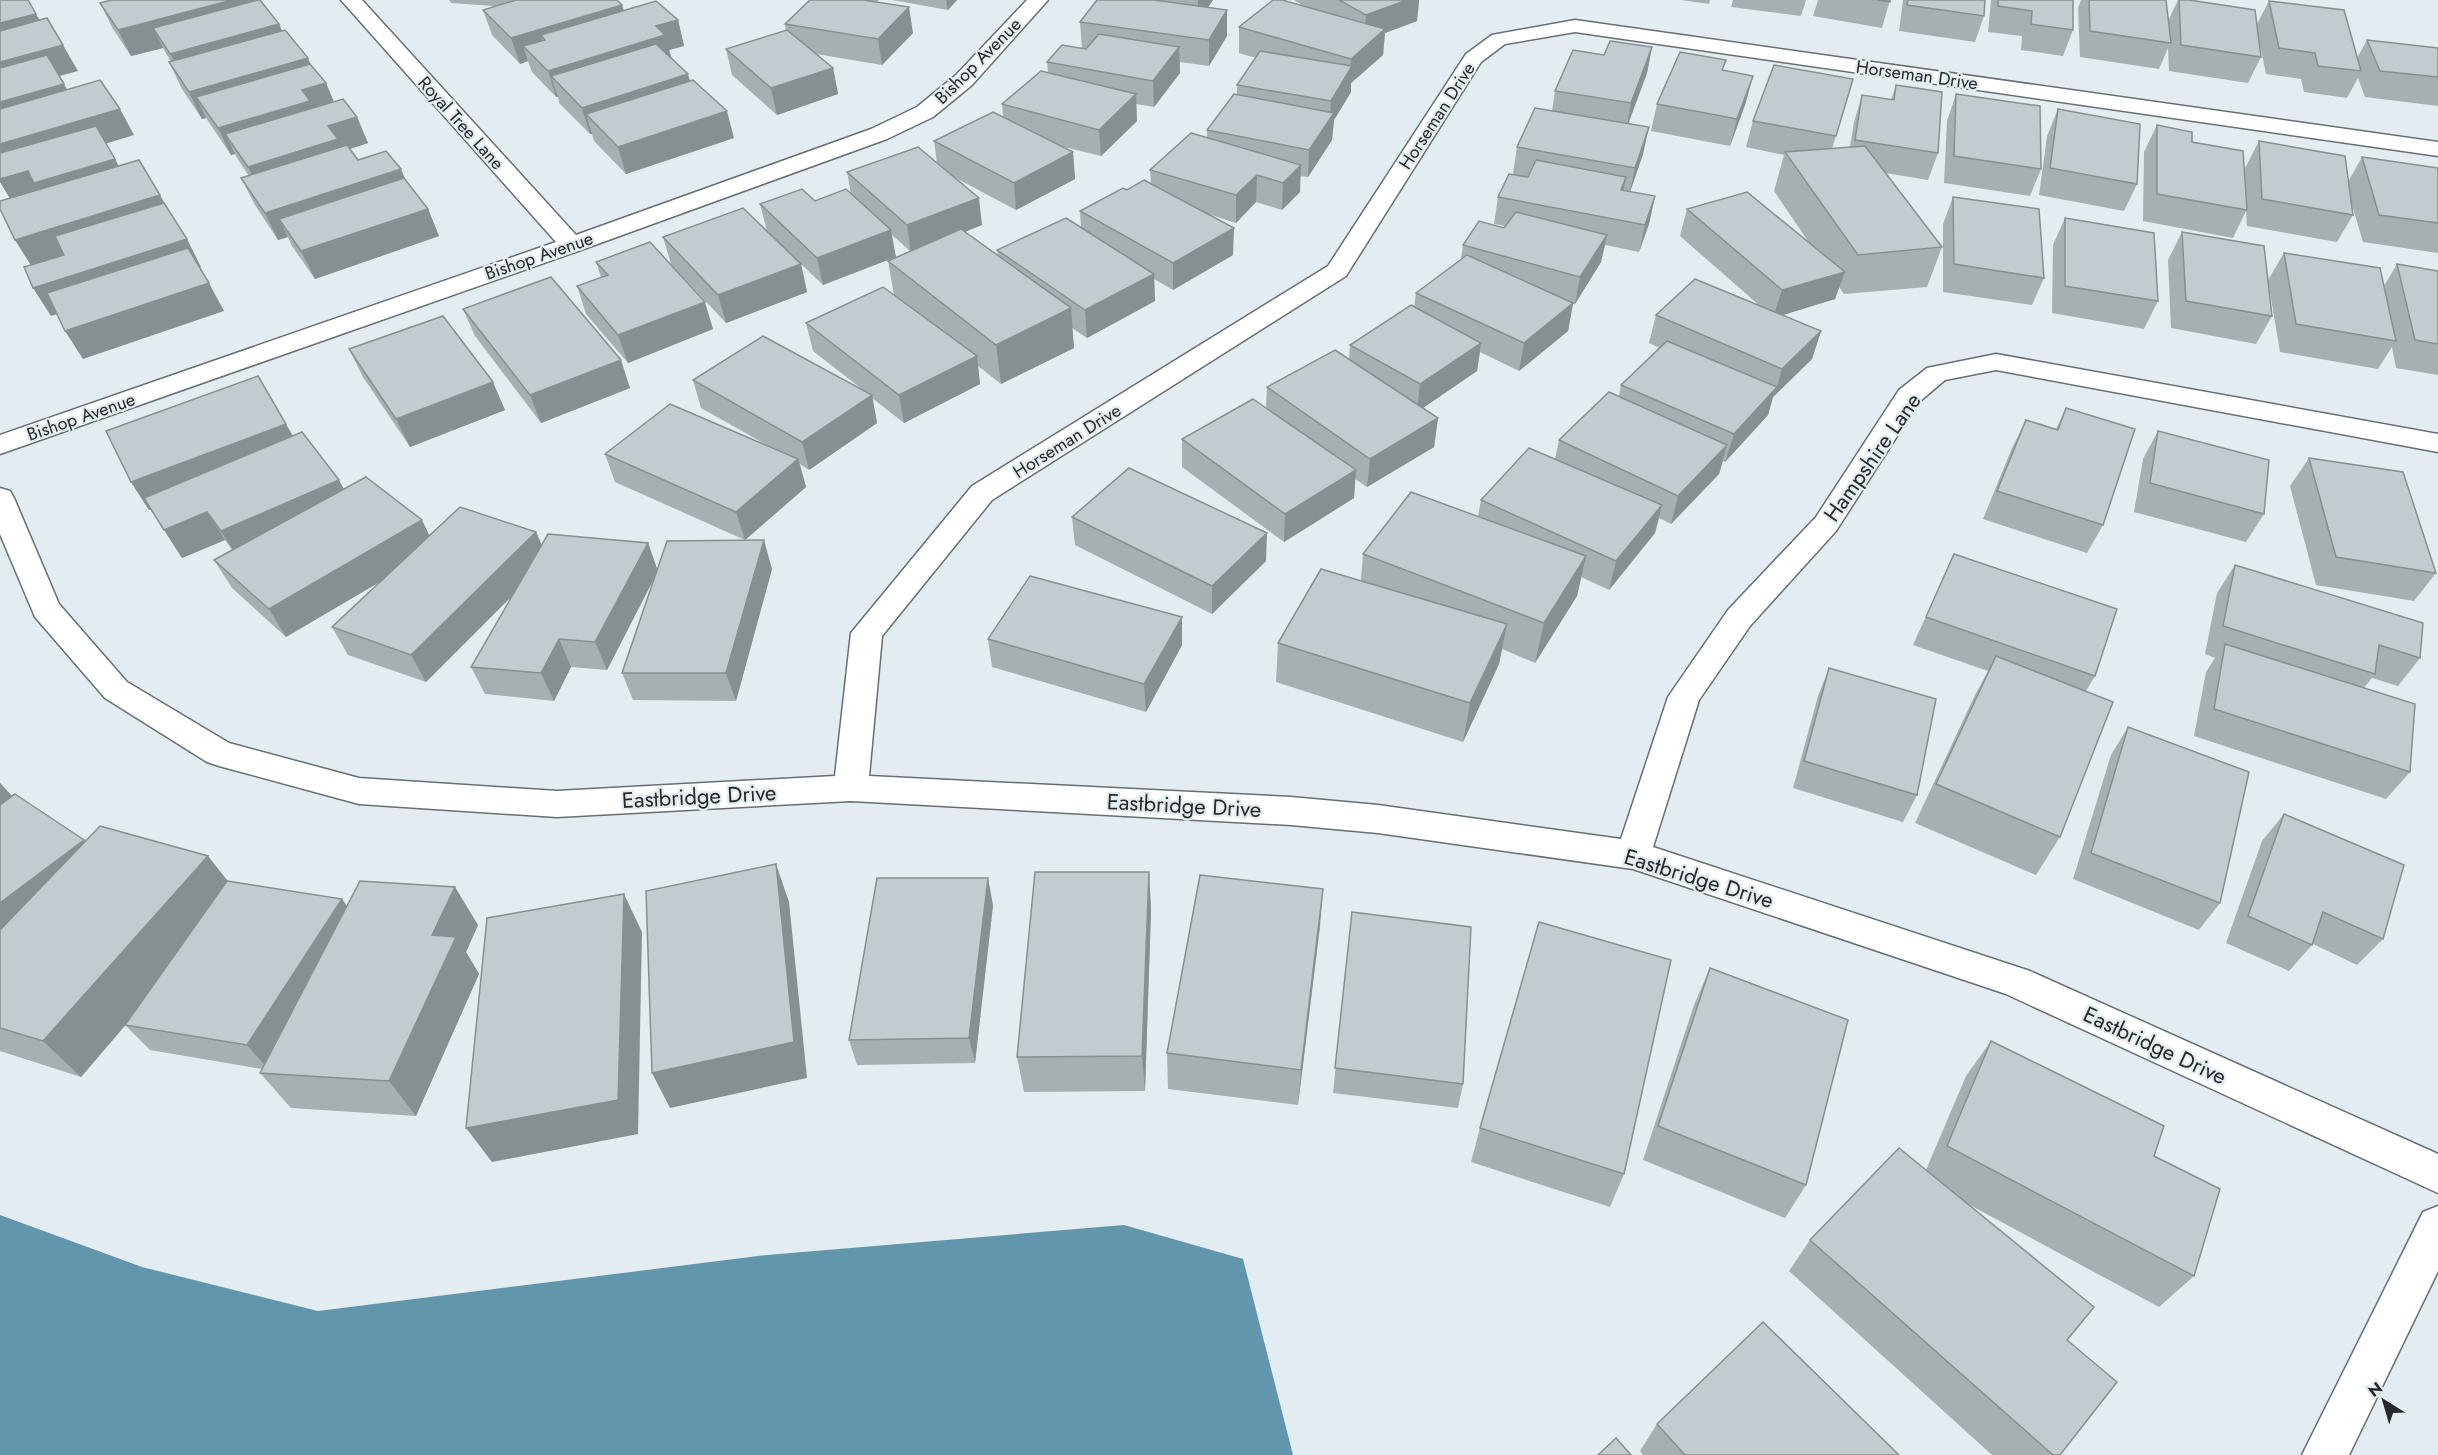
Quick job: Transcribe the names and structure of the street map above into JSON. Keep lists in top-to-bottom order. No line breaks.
{"streets":{"street":["Bishop Avenue","Horseman Drive","Royal Tree Lane","Hampshire Lane","Eastbridge Drive"]},"crossings":[["Bishop Avenue","Royal Tree Lane"],["Horseman Drive","Eastbridge Drive"],["Hampshire Lane","Eastbridge Drive"]],"north":"top left"}
